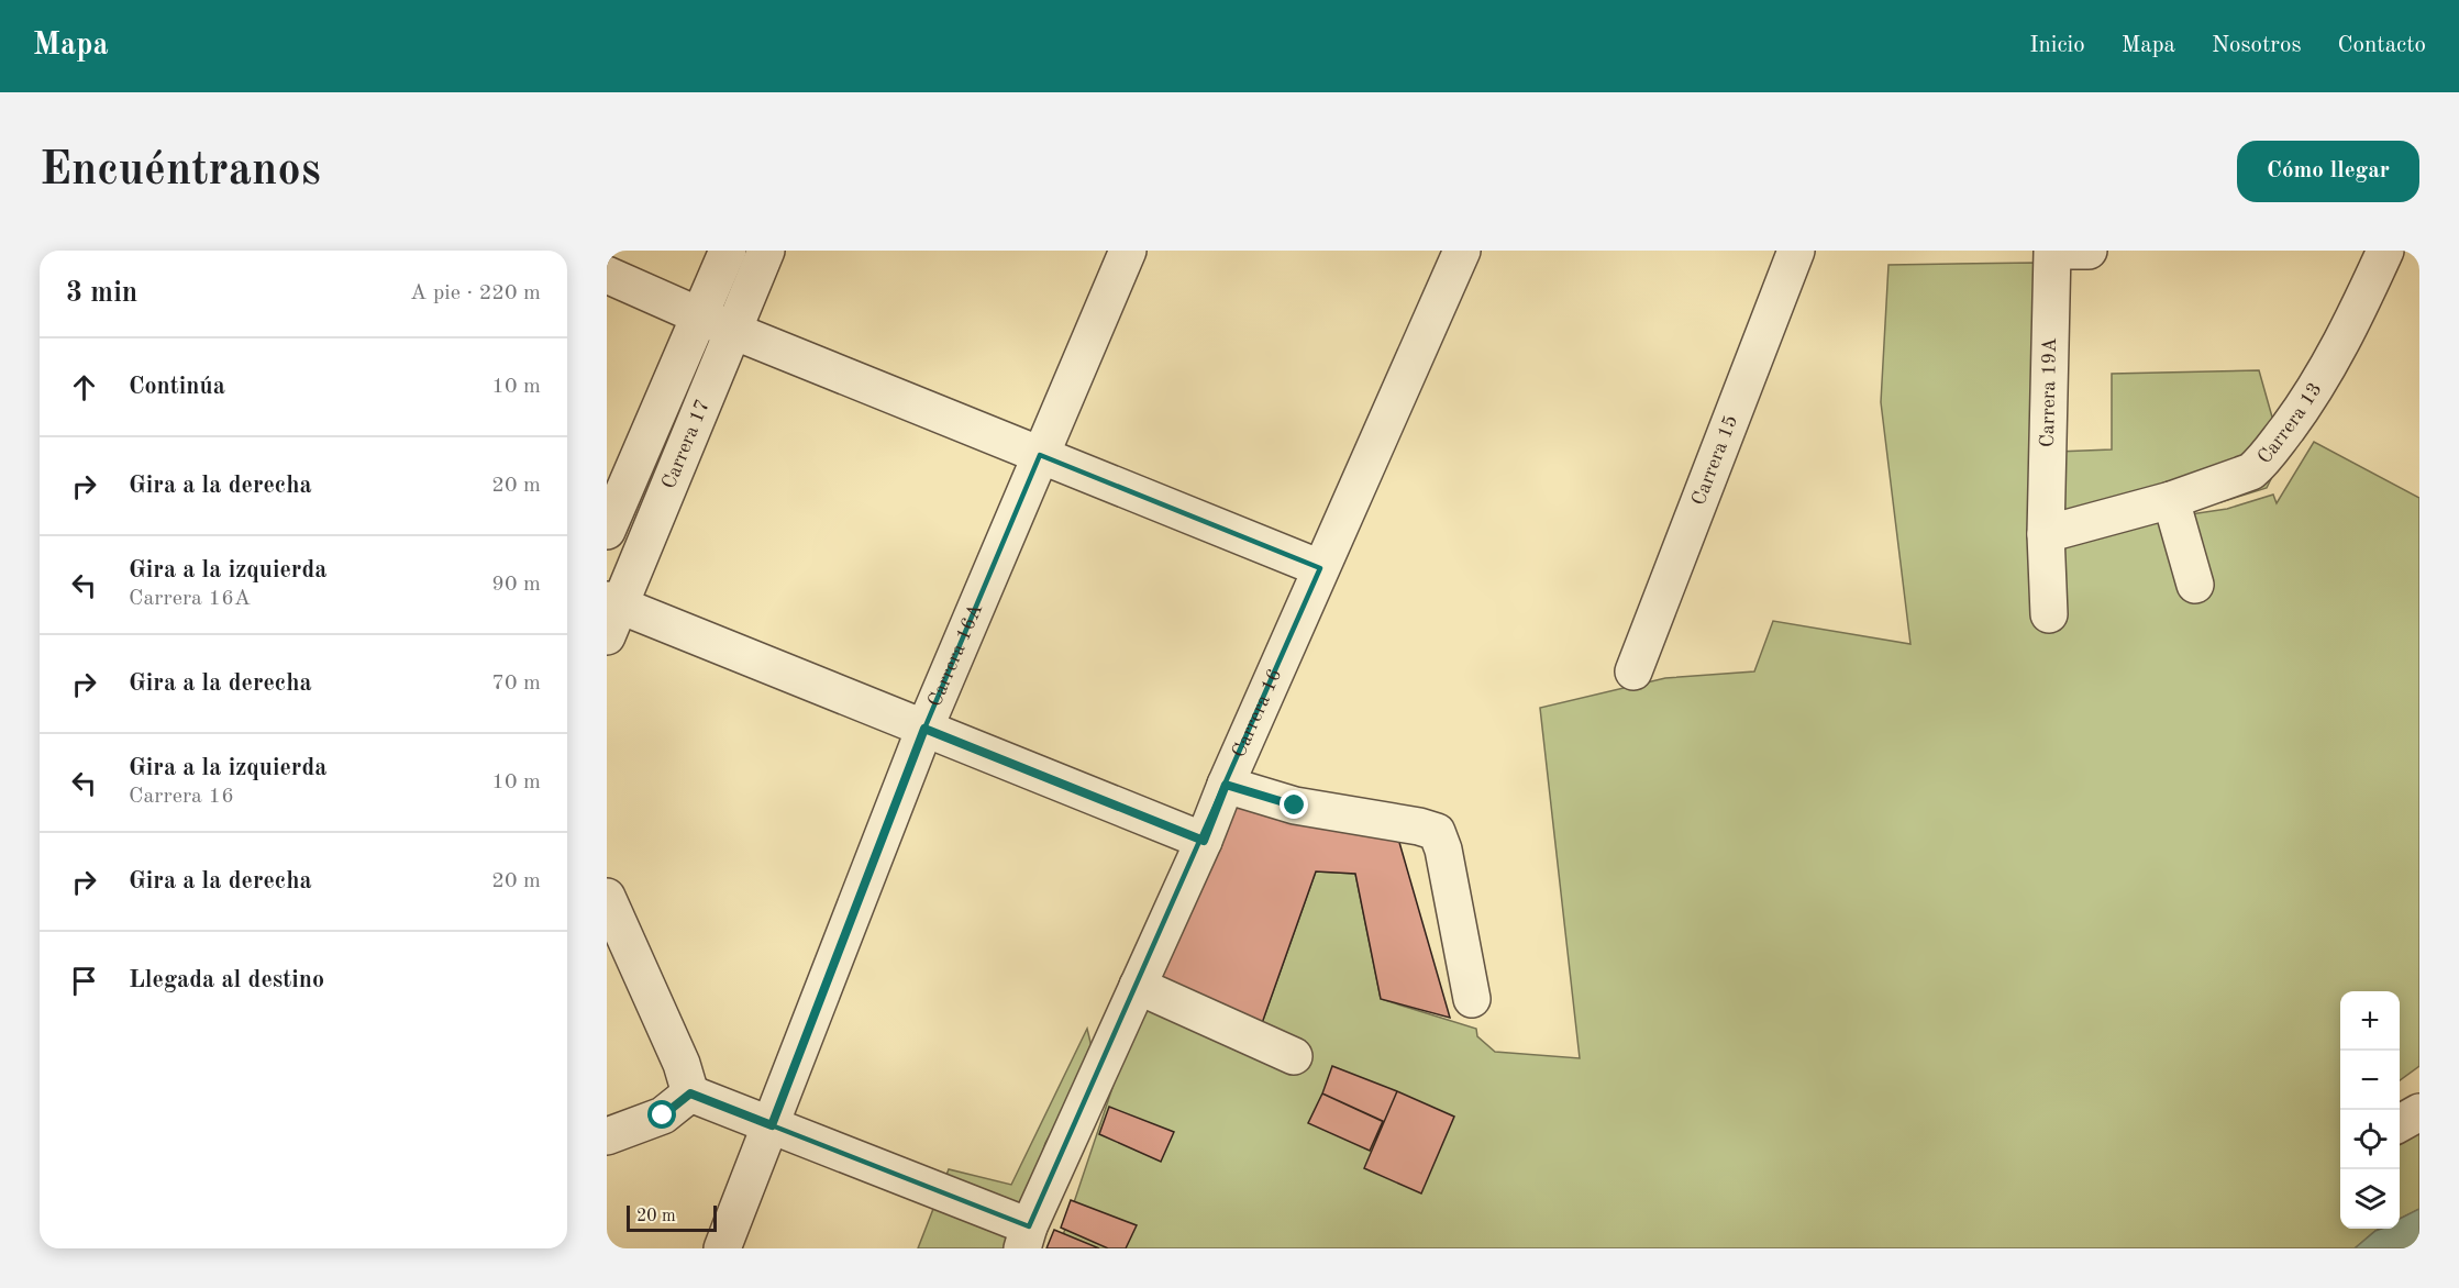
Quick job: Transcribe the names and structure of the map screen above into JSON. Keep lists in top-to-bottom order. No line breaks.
{"streets":{"street":["Carrera 19A","Carrera 13","Carrera 17","Carrera 15","Carrera 16A","Carrera 16"]},"crossings":[["Carrera 19A","Carrera 13"]],"scale_bar":"20 m","page":{"header":"Mapa","nav":["Inicio","Mapa","Nosotros","Contacto"],"buttons":"Cómo llegar","title":"Encuéntranos","heading":["3 min","A pie · 220 m"],"list":[["Continúa","10 m"],["Gira a la derecha","20 m"],["Gira a la izquierda","Carrera 16A","90 m"],["Gira a la derecha","70 m"],["Gira a la izquierda","Carrera 16","10 m"],["Gira a la derecha","20 m"],"Llegada al destino"],"map_buttons":["+","−"],"scale":"20 m"}}
